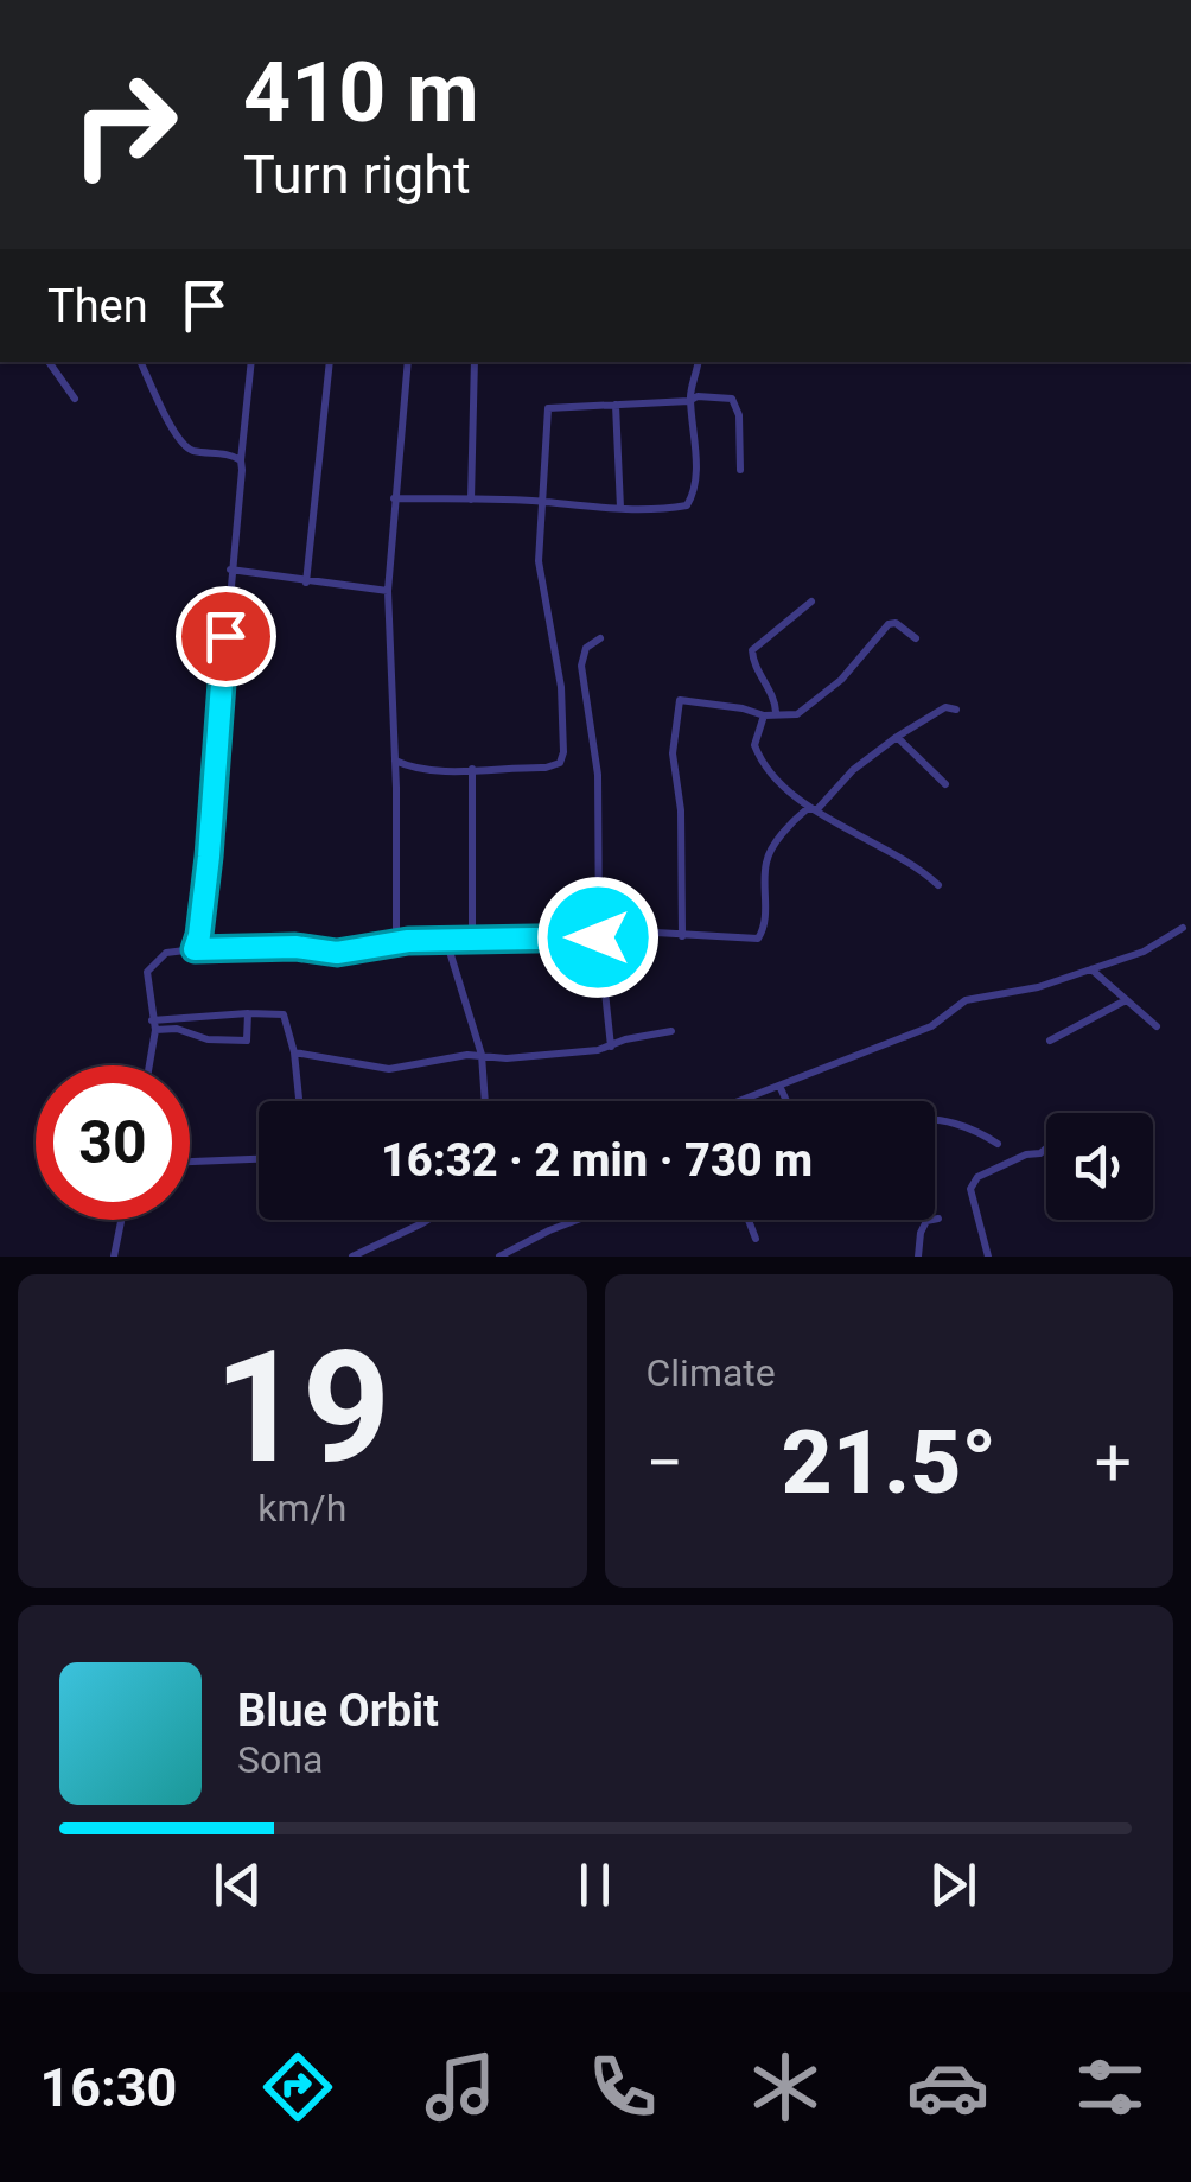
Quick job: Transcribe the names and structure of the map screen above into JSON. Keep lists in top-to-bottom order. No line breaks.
{"page":{"turn":["410 m","Turn right"],"then":"Then","limit":"30","trip":"16:32 · 2 min · 730 m","tile":[["19","km/h"],"Climate"],"heat":["−","21.5°","+"],"song":["Blue Orbit","Sona"],"tabs":"16:30"}}
